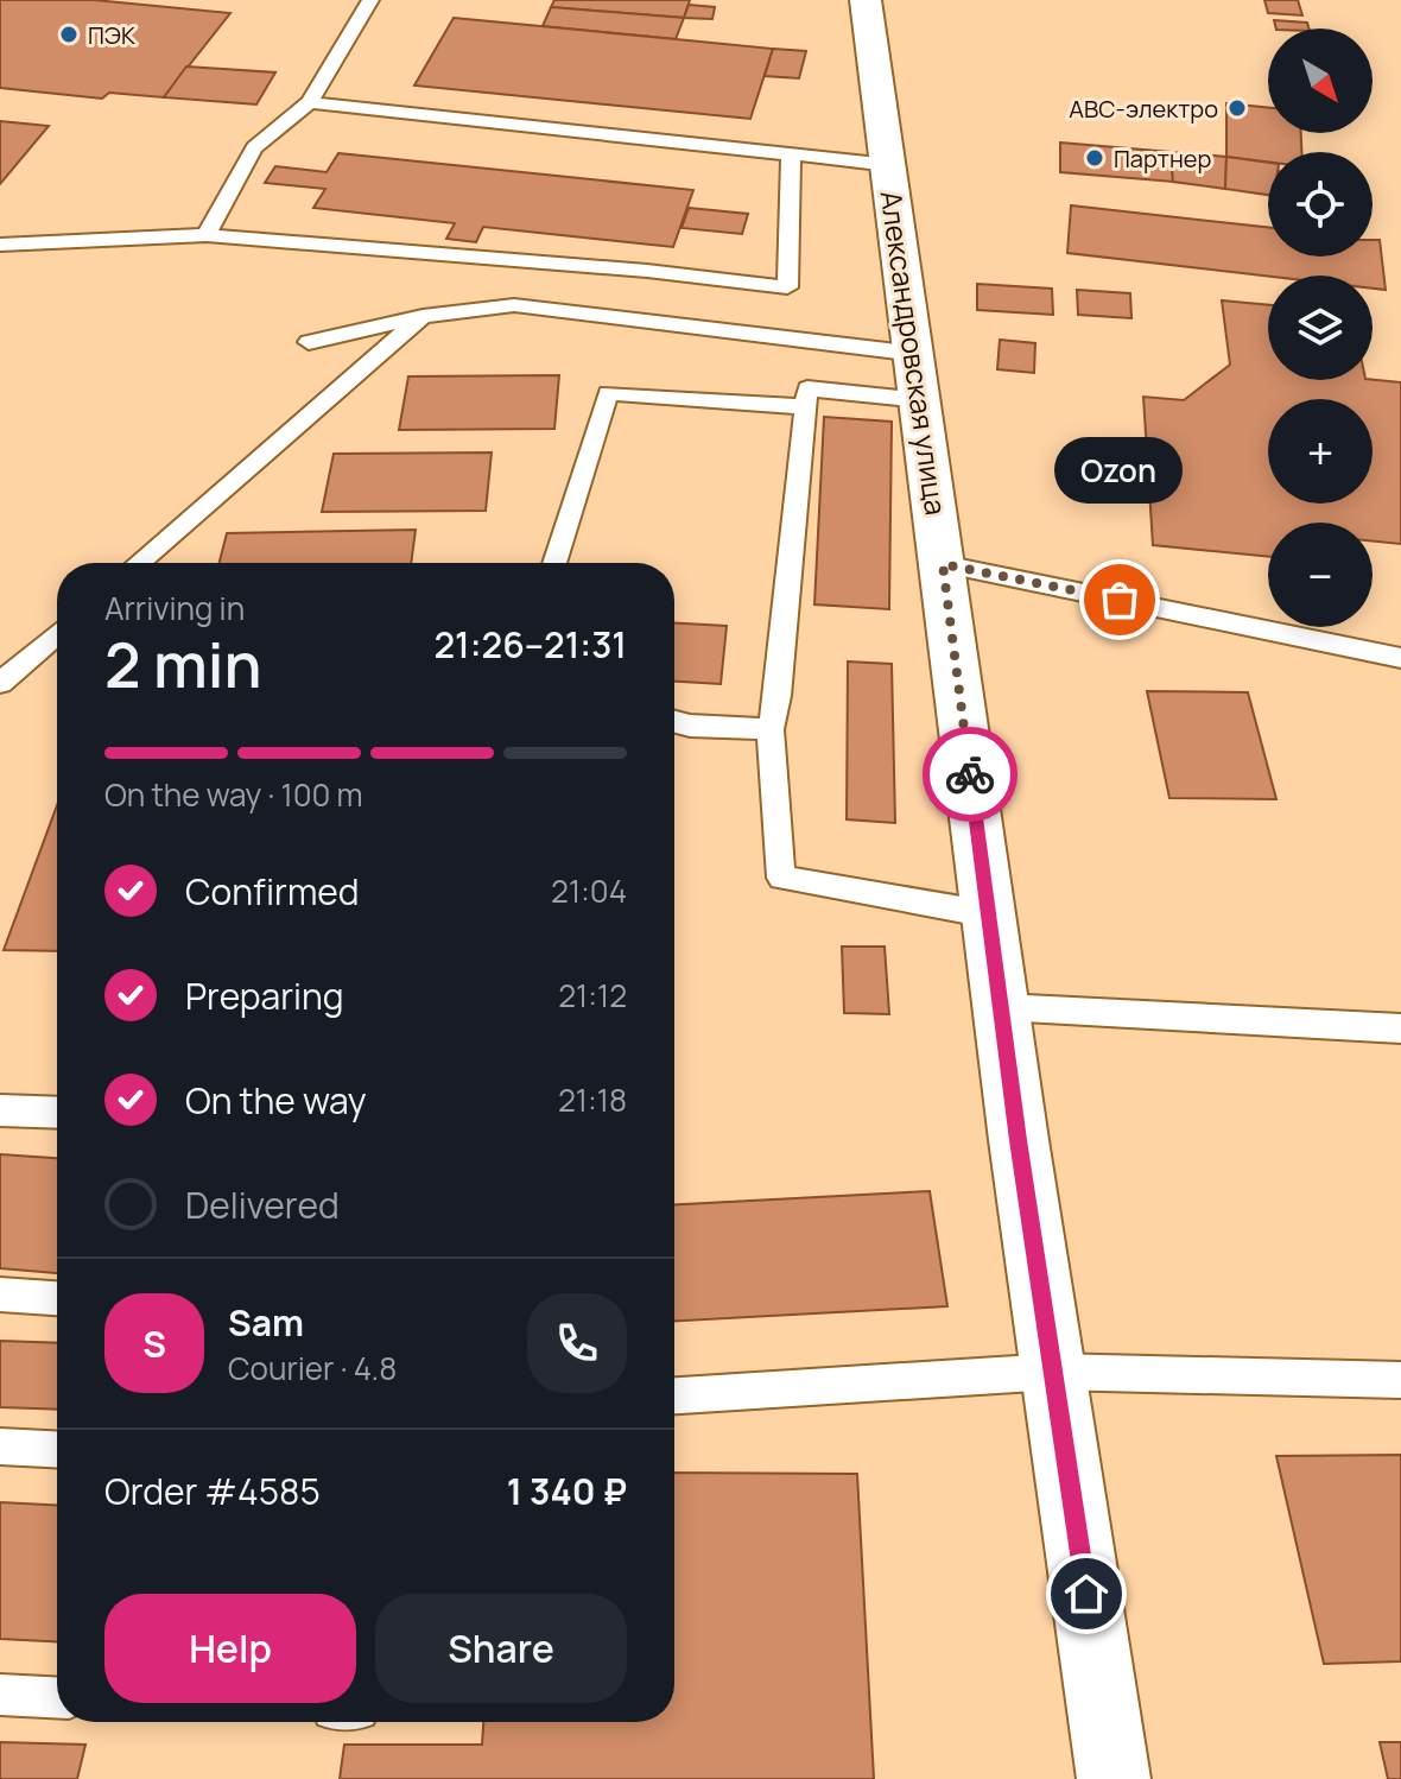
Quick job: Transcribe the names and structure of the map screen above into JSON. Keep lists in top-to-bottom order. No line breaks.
{"streets":{"street":["Александровская улица"]},"places":["ПЭК","АВС-электро","Партнер","Ozon"],"north":"bottom right","page":{"map_buttons":["+","−"],"bubble":"Ozon","heading":["2 min","Arriving in","21:26–21:31"],"panel":["Sam","Courier · 4.8","Order #4585","1 340 ₽"],"bar":"On the way · 100 m","list":[["Confirmed","21:04"],["Preparing","21:12"],["On the way","21:18"],"Delivered"],"round":"S","buttons":["Help","Share"]}}
